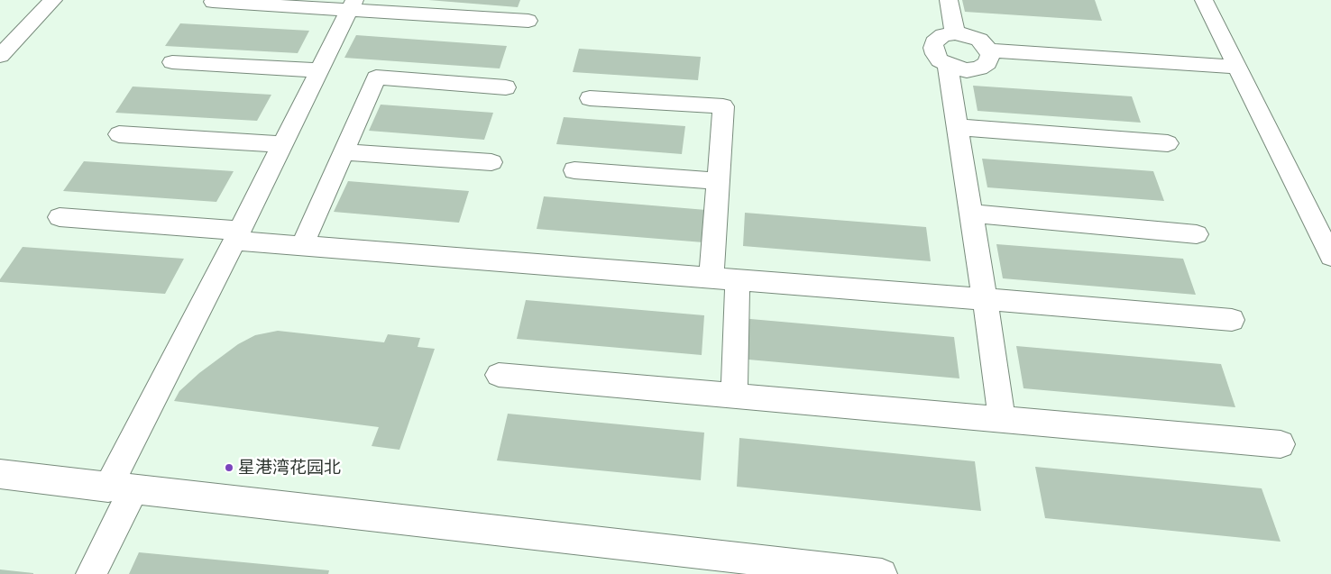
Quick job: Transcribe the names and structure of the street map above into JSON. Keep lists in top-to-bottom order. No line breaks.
{"places":["星港湾花园北"]}
